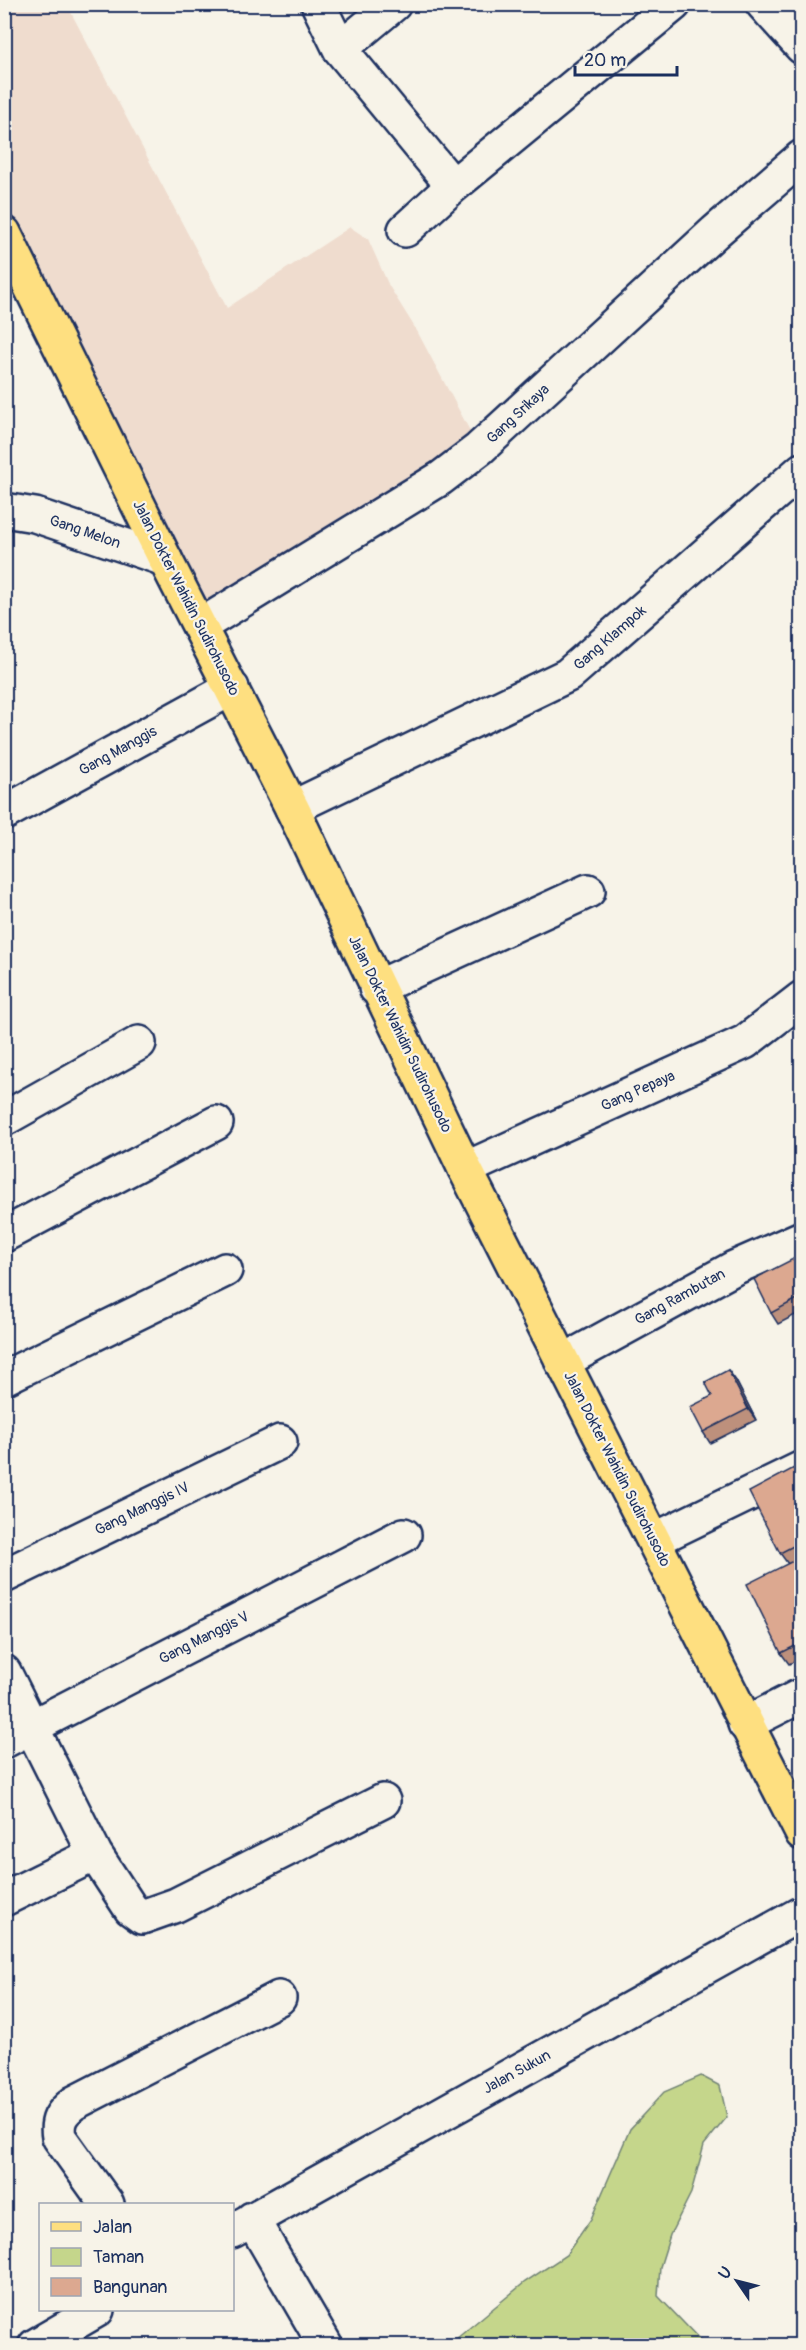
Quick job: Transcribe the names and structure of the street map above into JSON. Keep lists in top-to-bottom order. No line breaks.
{"streets":{"main road":["Jalan Dokter Wahidin Sudirohusodo"],"street":["Gang Srikaya","Gang Melon","Gang Klampok","Gang Manggis","Gang Pepaya","Gang Rambutan","Gang Manggis IV","Gang Manggis V","Jalan Sukun"]},"crossings":[["Gang Srikaya","Jalan Dokter Wahidin Sudirohusodo"],["Gang Melon","Jalan Dokter Wahidin Sudirohusodo"],["Jalan Dokter Wahidin Sudirohusodo","Gang Klampok"],["Jalan Dokter Wahidin Sudirohusodo","Gang Manggis"],["Jalan Dokter Wahidin Sudirohusodo","Gang Pepaya"],["Jalan Dokter Wahidin Sudirohusodo","Gang Rambutan"]],"legend":["Jalan","Taman","Bangunan"],"scale_bar":"20 m","north":"top left"}
